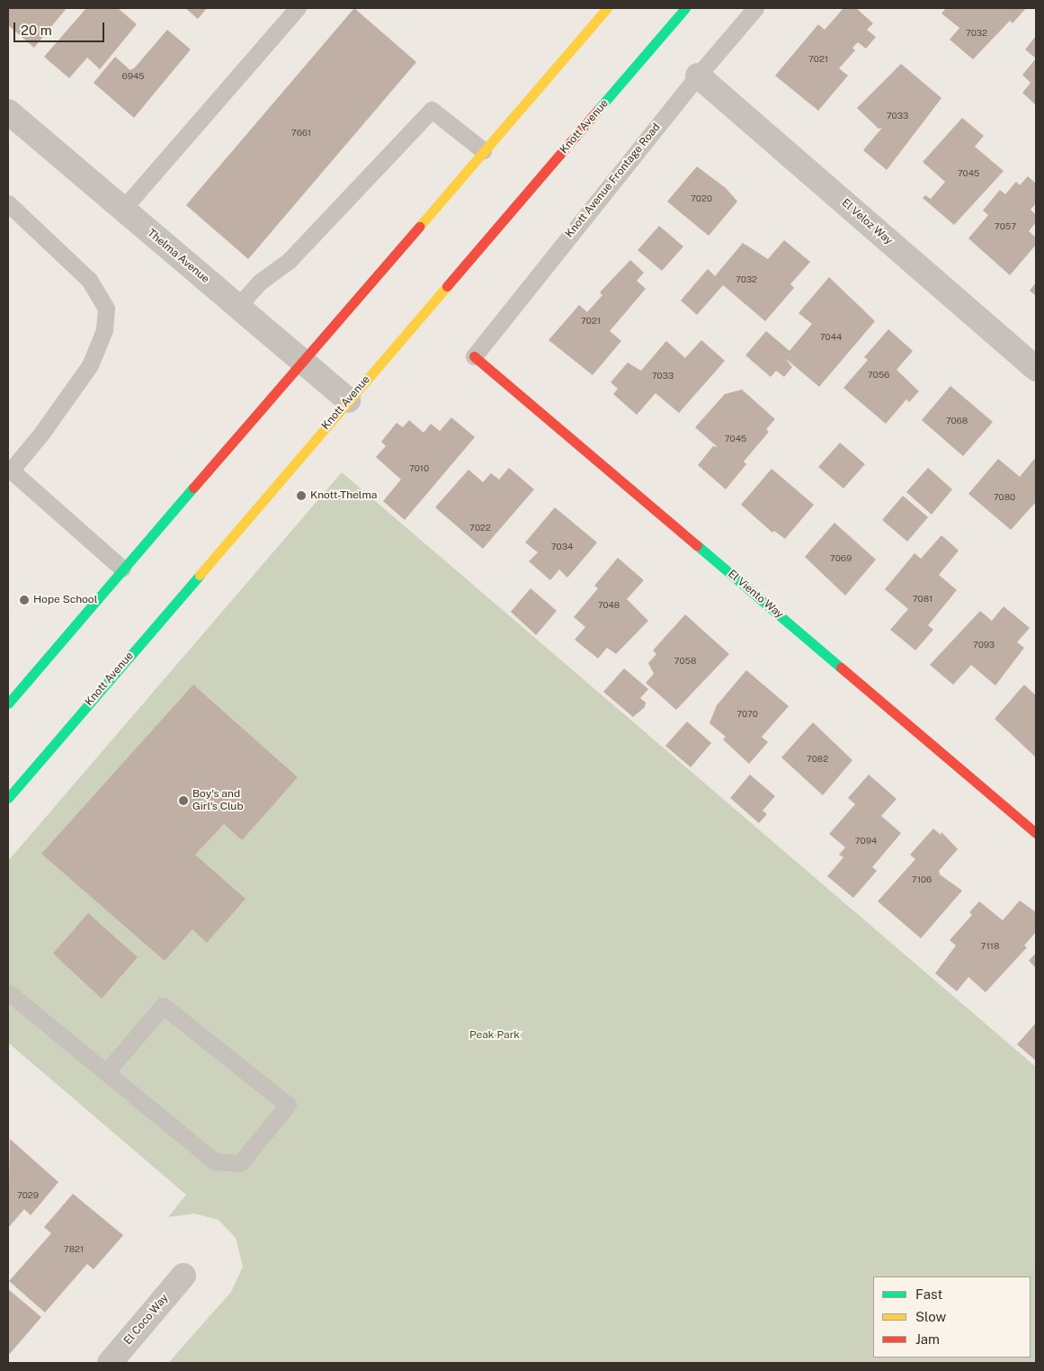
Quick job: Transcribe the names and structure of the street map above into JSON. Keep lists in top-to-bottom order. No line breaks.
{"streets":{"main road":["Knott Avenue","El Viento Way"],"street":["El Veloz Way","Thelma Avenue","El Coco Way"],"lane":["Knott Avenue Frontage Road"]},"crossings":[["Knott Avenue","Thelma Avenue"],["Knott Avenue Frontage Road","El Veloz Way"],["Knott Avenue Frontage Road","El Viento Way"]],"parks":["Peak Park"],"places":["Knott-Thelma","Hope School","Boy's and Girl's Club"],"house_numbers":["7032","7021","6945","7033","7661","7045","7020","7057","7032","7021","7044","7056","7033","7068","7045","7010","7080","7022","7034","7069","7081","7048","7093","7058","7070","7082","7094","7106","7118","7029","7821"],"legend":["Fast","Slow","Jam"],"scale_bar":"20 m"}
